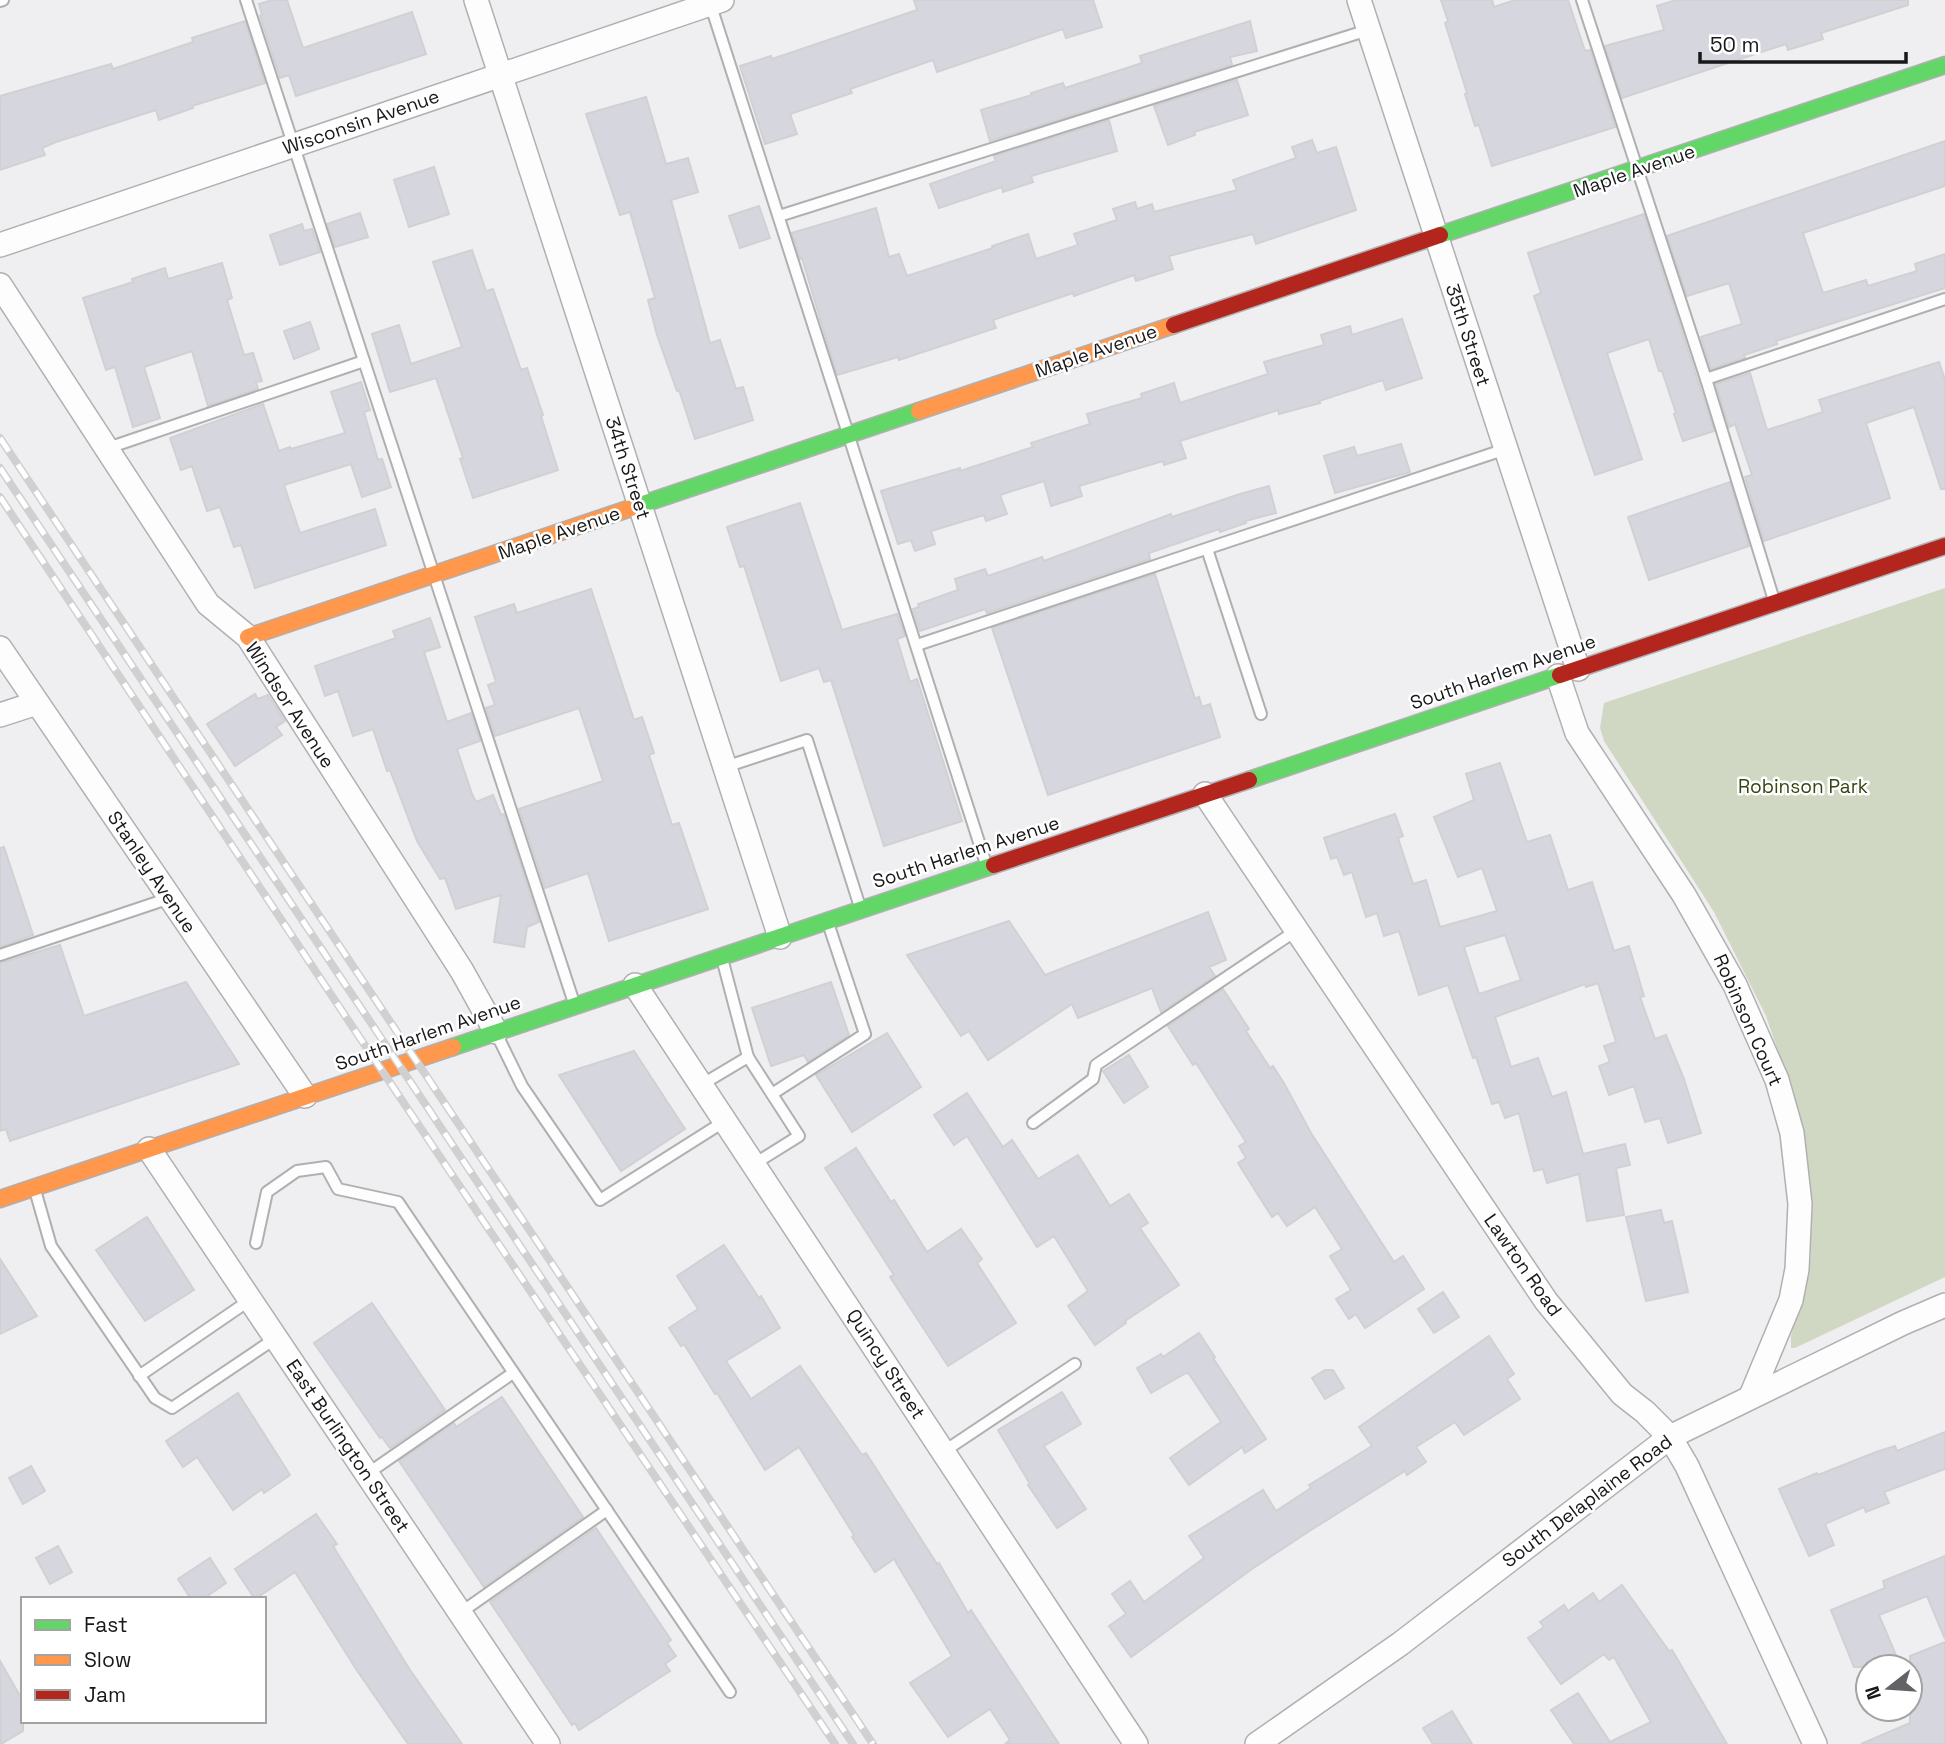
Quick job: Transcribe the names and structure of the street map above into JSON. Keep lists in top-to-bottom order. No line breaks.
{"streets":{"main road":["Maple Avenue","South Harlem Avenue"],"street":["Wisconsin Avenue","35th Street","34th Street","Windsor Avenue","Stanley Avenue","Robinson Court","Lawton Road","Quincy Street","East Burlington Street","South Delaplaine Road"]},"crossings":[["Wisconsin Avenue","34th Street"],["Maple Avenue","35th Street"],["Maple Avenue","34th Street"],["Maple Avenue","Windsor Avenue"],["35th Street","South Harlem Avenue"],["35th Street","Robinson Court"],["34th Street","South Harlem Avenue"],["South Harlem Avenue","Windsor Avenue"],["South Harlem Avenue","Stanley Avenue"],["South Harlem Avenue","Robinson Court"],["South Harlem Avenue","Lawton Road"],["South Harlem Avenue","Quincy Street"],["South Harlem Avenue","East Burlington Street"],["Robinson Court","South Delaplaine Road"],["Lawton Road","South Delaplaine Road"]],"parks":["Robinson Park"],"legend":["Fast","Slow","Jam"],"scale_bar":"50 m","north":"left"}
